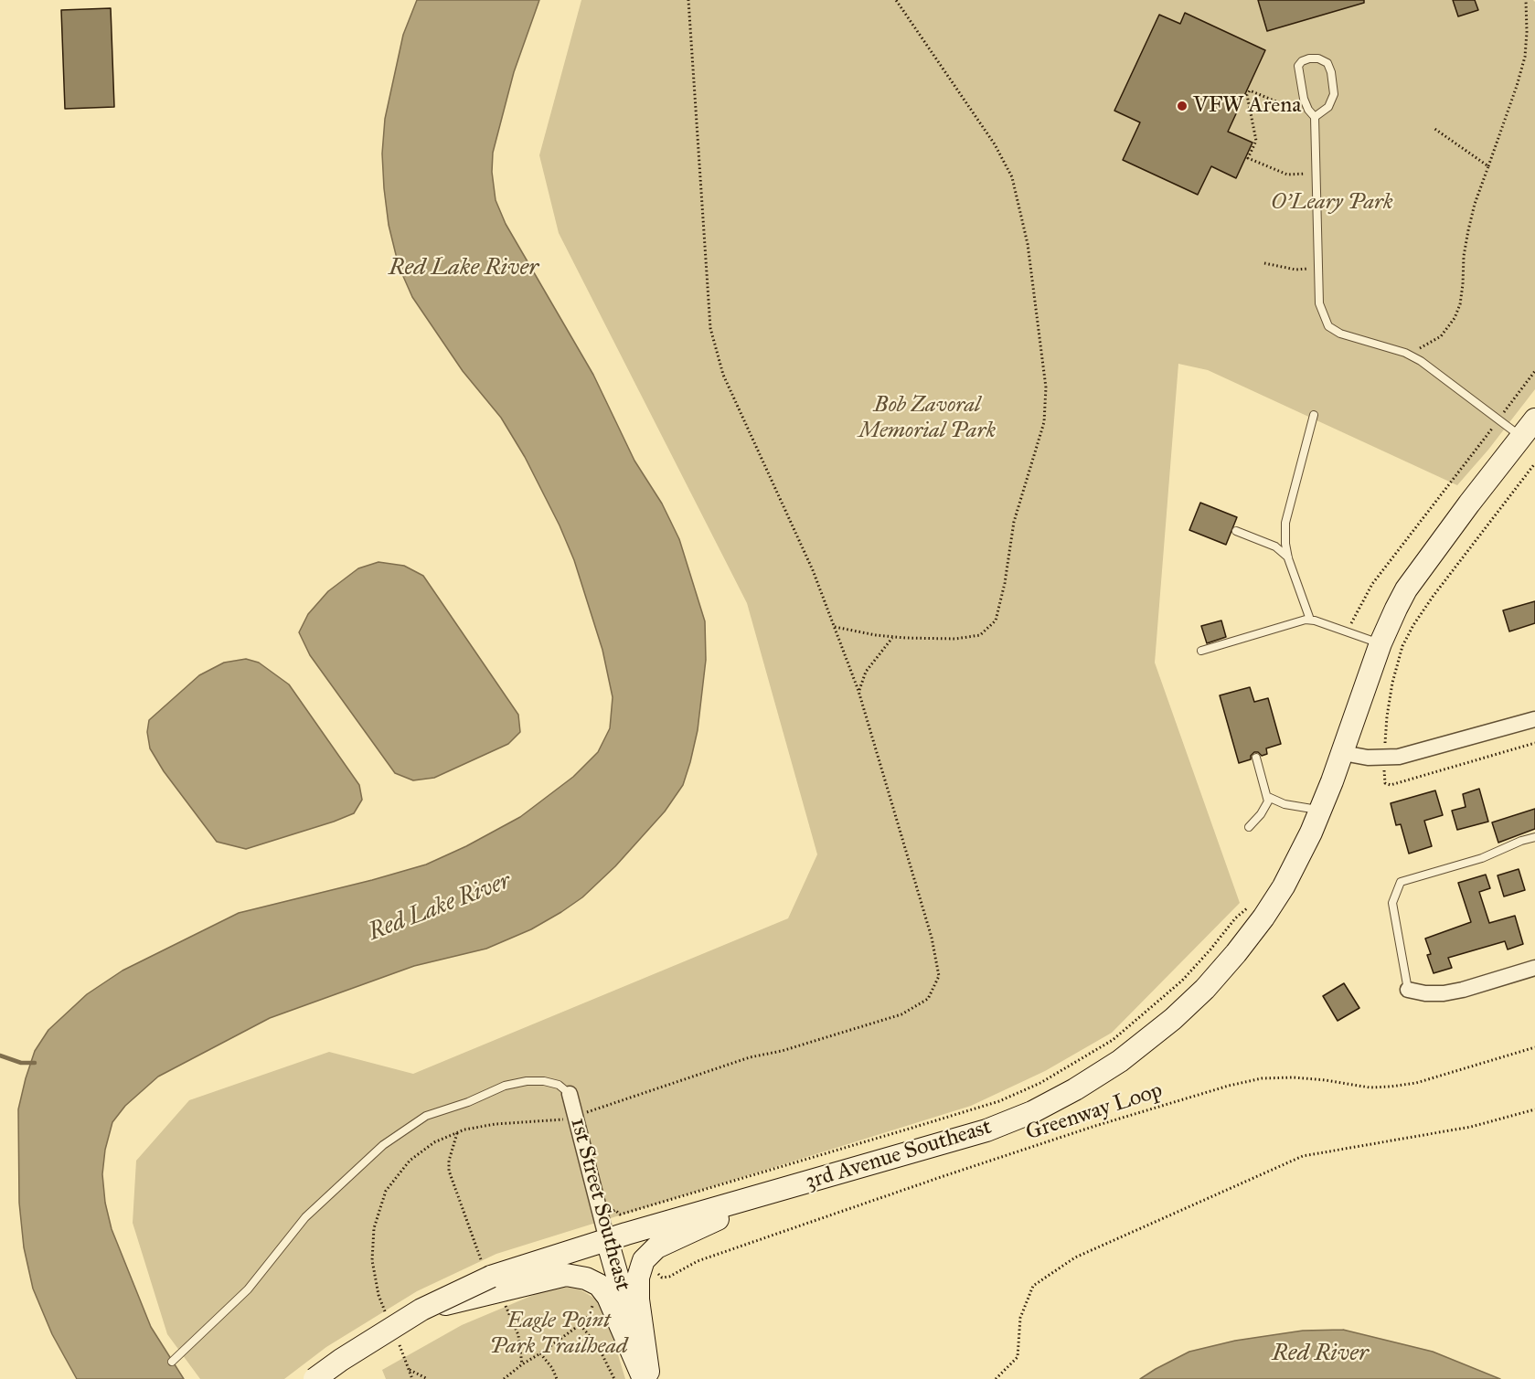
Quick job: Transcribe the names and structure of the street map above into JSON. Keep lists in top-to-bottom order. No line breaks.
{"streets":{"street":["3rd Avenue Southeast","1st Street Southeast"],"path":["Greenway Loop"]},"crossings":[["3rd Avenue Southeast","1st Street Southeast"]],"water":["Red Lake River","Red River"],"parks":["O'Leary Park","Bob Zavoral Memorial Park","Eagle Point Park Trailhead"],"places":["VFW Arena"]}
